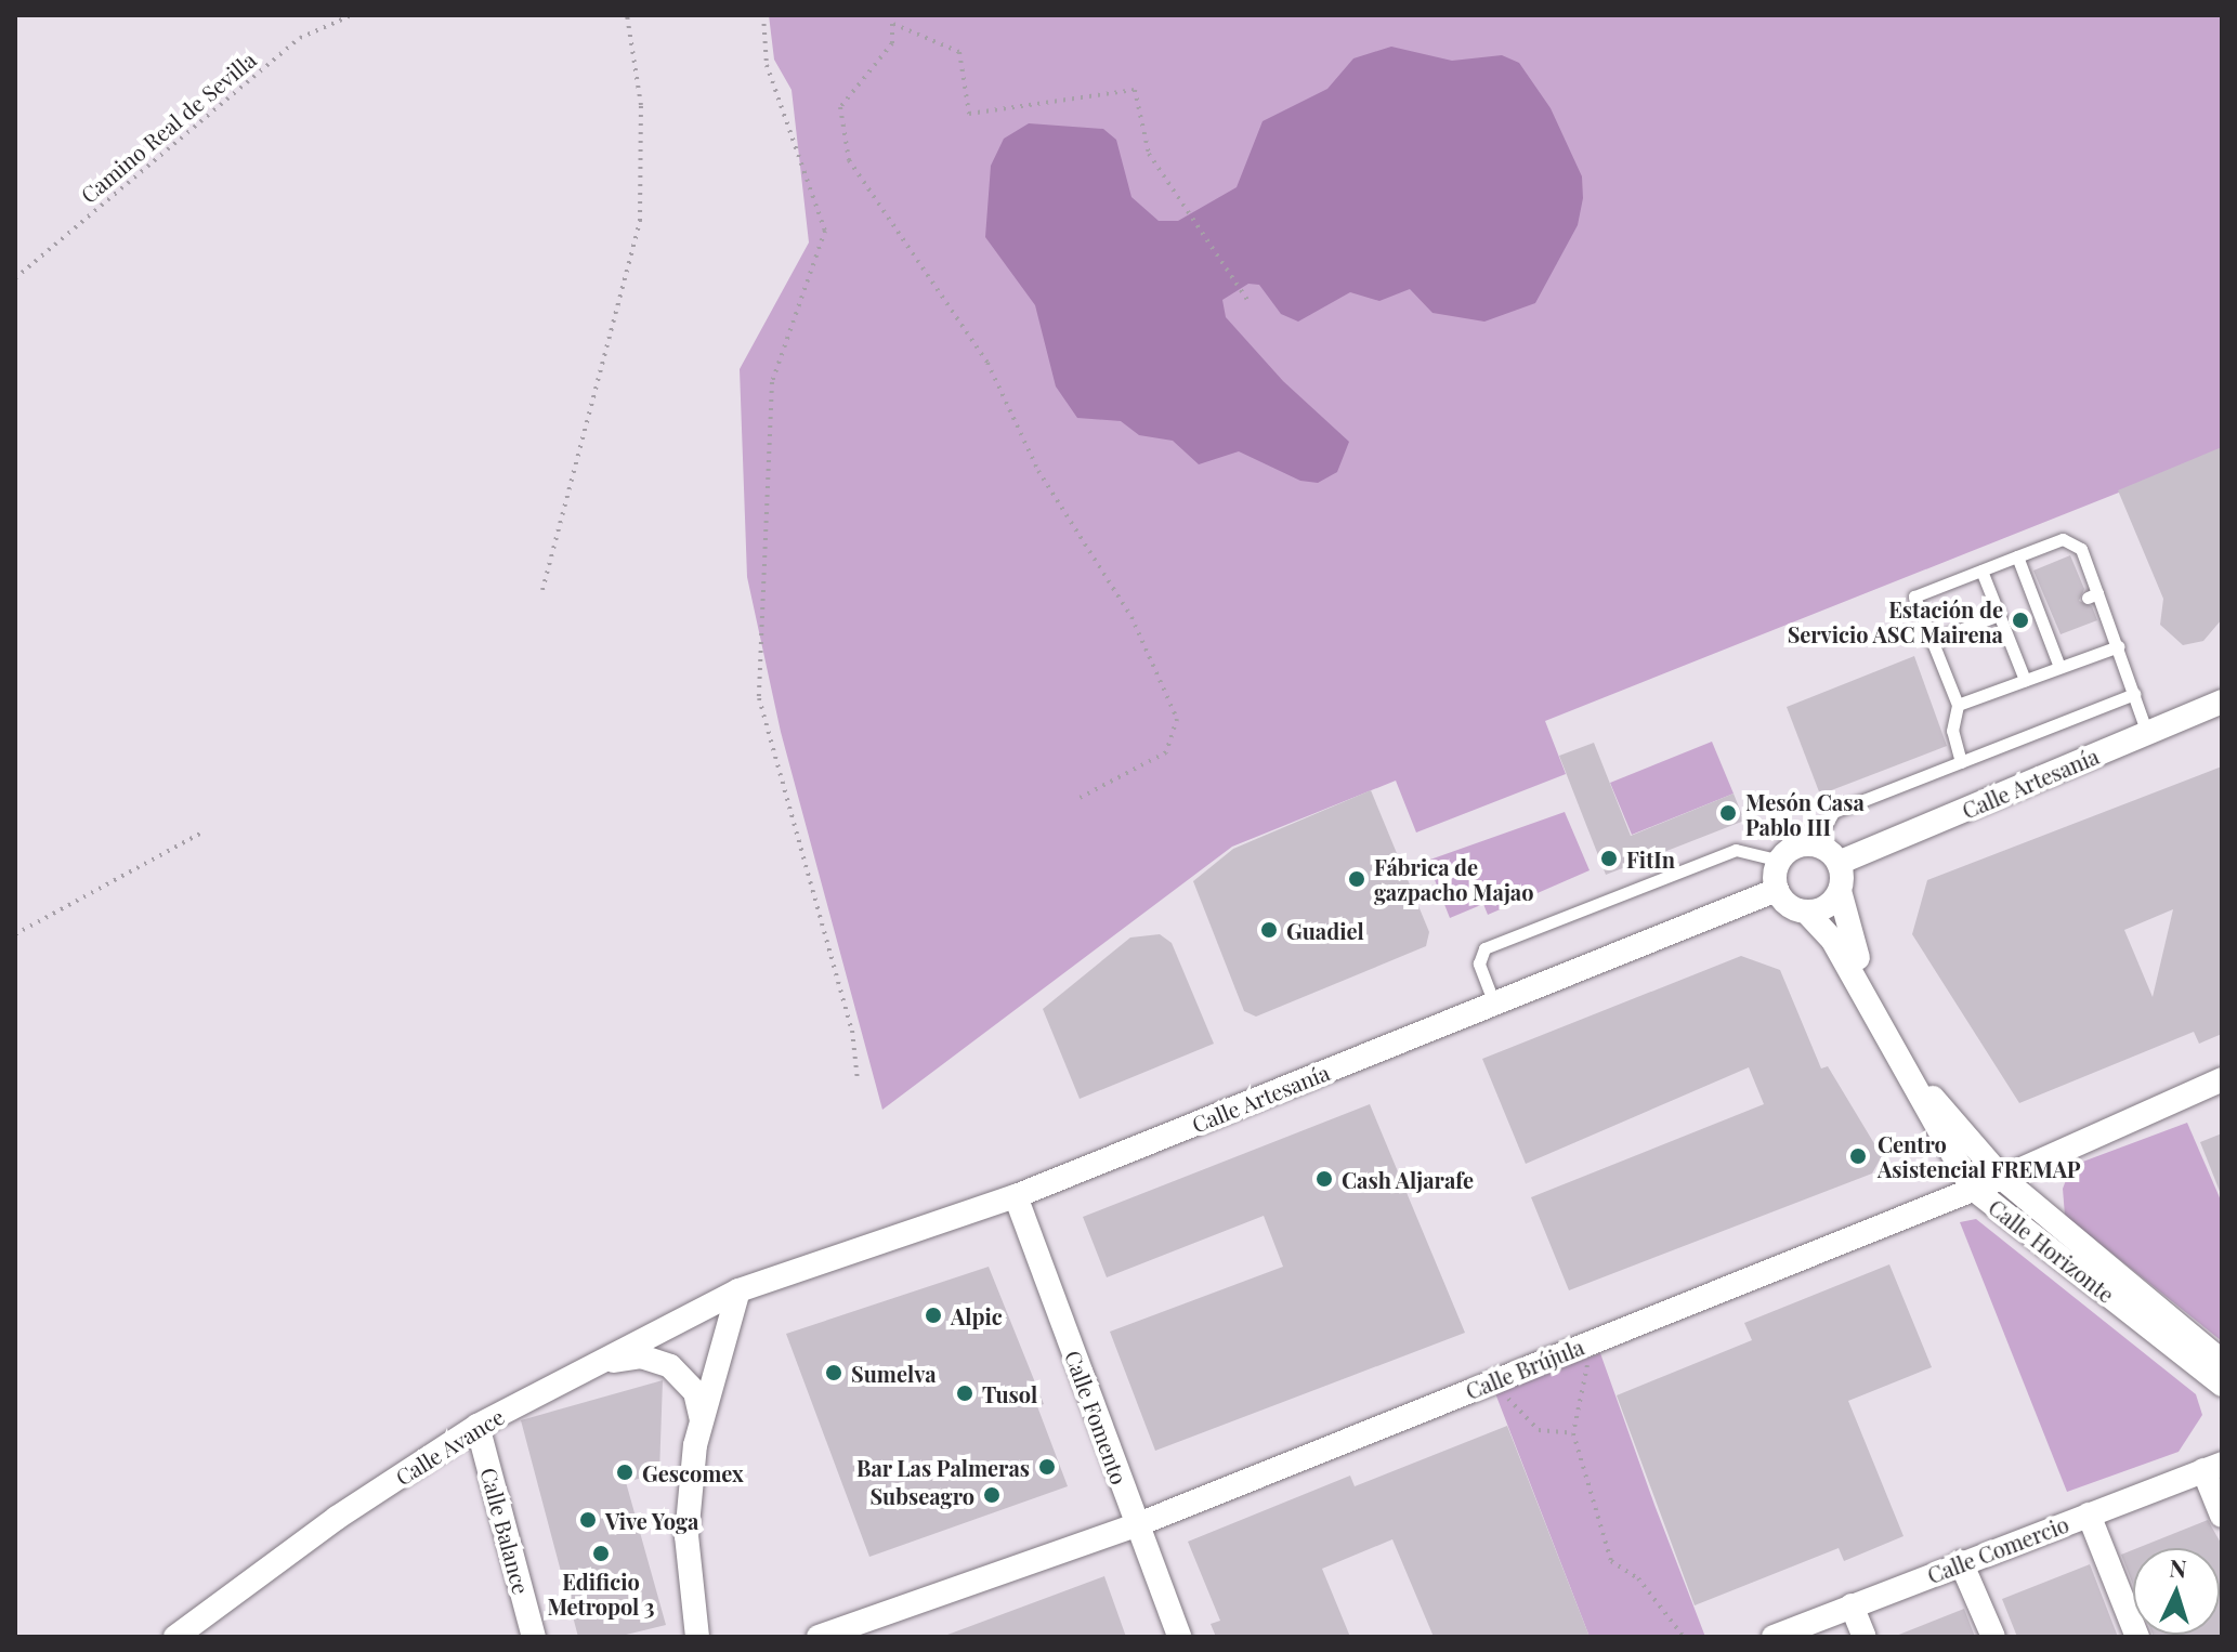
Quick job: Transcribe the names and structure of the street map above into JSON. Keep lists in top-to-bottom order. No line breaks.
{"streets":{"street":["Calle Artesanía","Calle Horizonte","Calle Brújula","Calle Fomento","Calle Avance","Calle Balance","Calle Comercio"],"path":["Camino Real de Sevilla"]},"crossings":[["Calle Artesanía","Calle Horizonte"],["Calle Artesanía","Calle Fomento"],["Calle Artesanía","Calle Avance"],["Calle Horizonte","Calle Brújula"],["Calle Brújula","Calle Fomento"],["Calle Avance","Calle Balance"]],"places":["Estación de Servicio ASC Mairena","Mesón Casa Pablo III","FitIn","Fábrica de gazpacho Majao","Guadiel","Centro Asistencial FREMAP","Cash Aljarafe","Alpic","Sumelva","Tusol","Bar Las Palmeras","Gescomex","Subseagro","Vive Yoga","Edificio Metropol 3"],"north":"top"}
